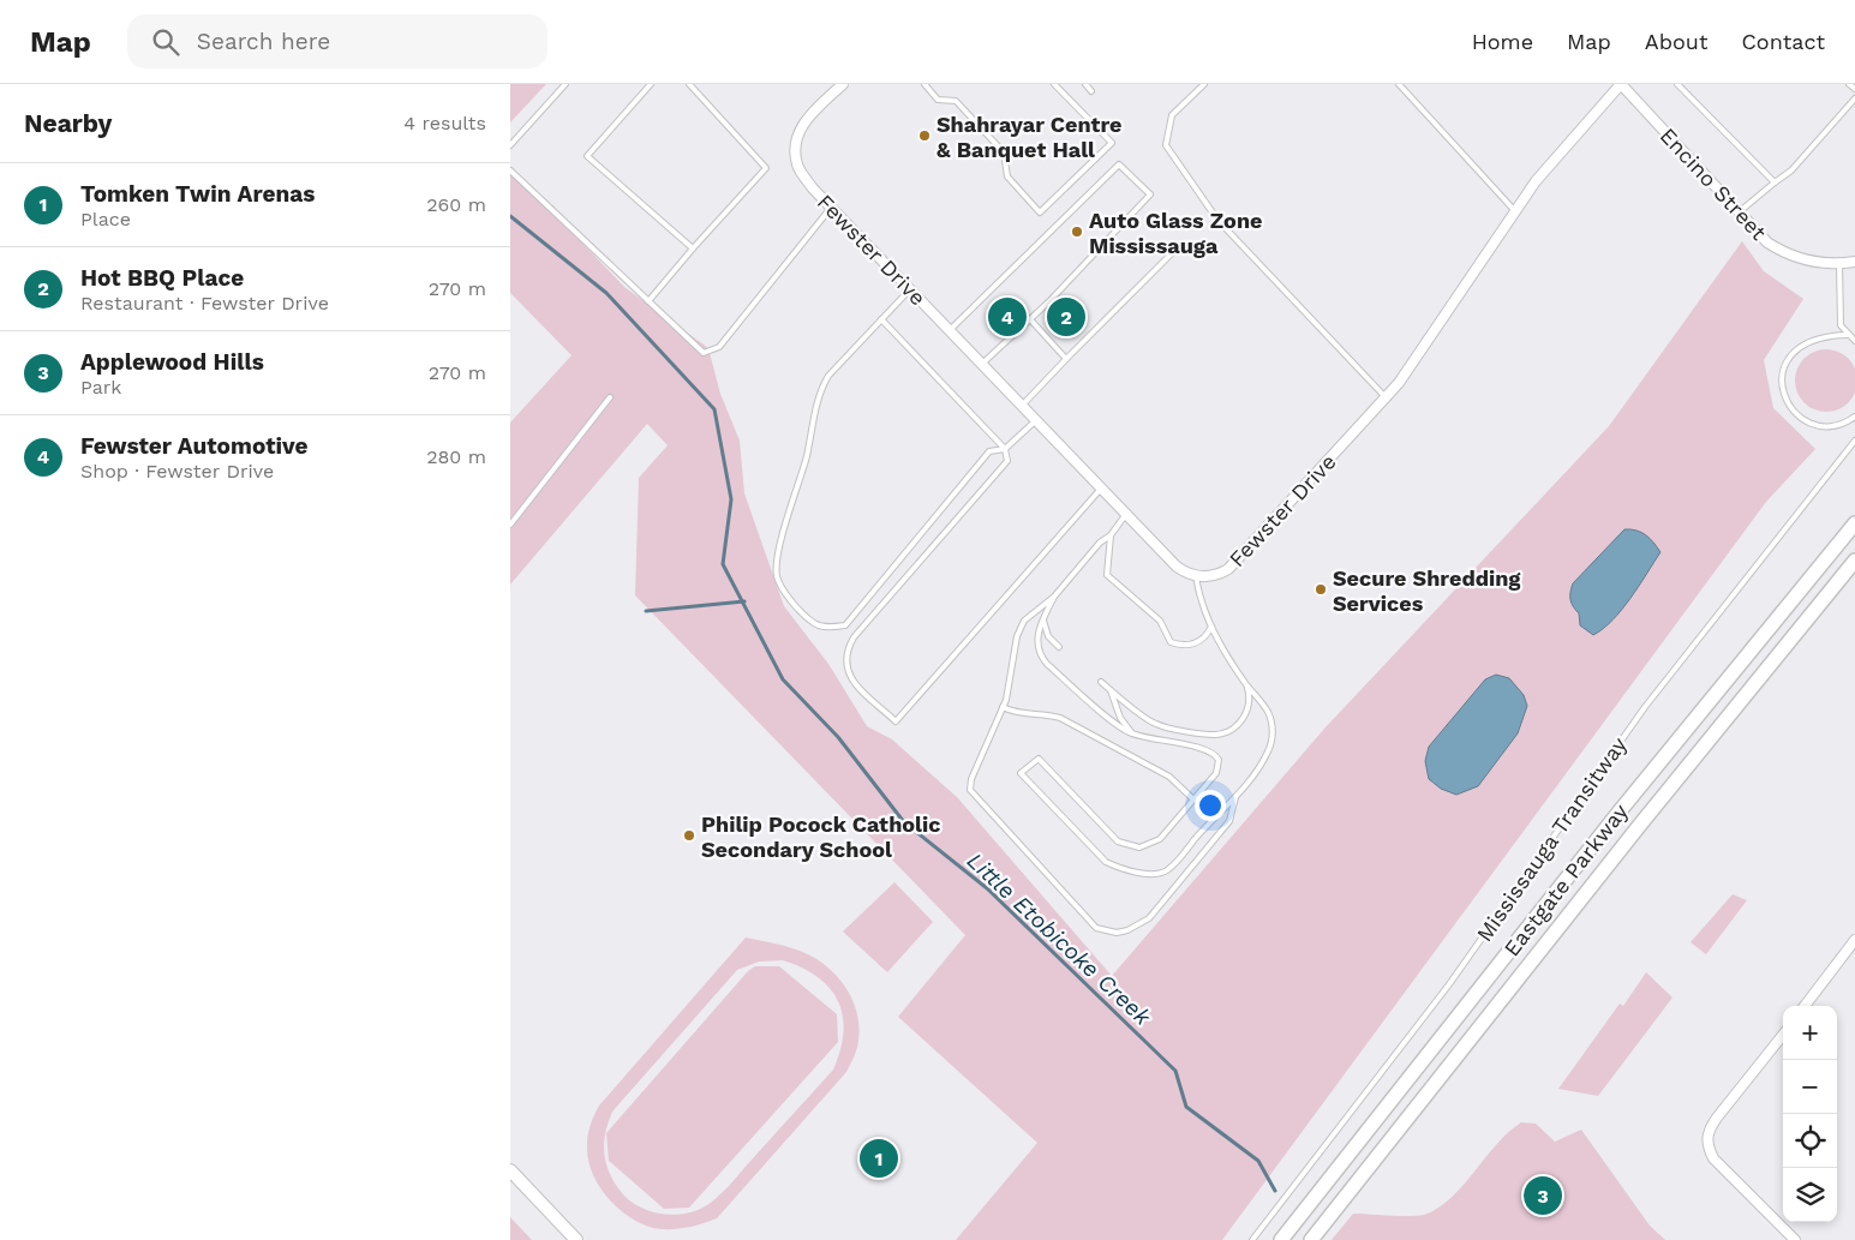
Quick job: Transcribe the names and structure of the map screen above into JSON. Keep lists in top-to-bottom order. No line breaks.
{"streets":{"main road":["Eastgate Parkway"],"street":["Encino Street","Fewster Drive"],"lane":["Mississauga Transitway"]},"crossings":[["Encino Street","Fewster Drive"]],"water":["Little Etobicoke Creek"],"places":["Shahrayar Centre & Banquet Hall","Auto Glass Zone Mississauga","Secure Shredding Services","Philip Pocock Catholic Secondary School"],"page":{"header":"Map","search":"Search here","nav":["Home","Map","About","Contact"],"heading":["Nearby","4 results"],"list":[{"mark":"1","name":"Tomken Twin Arenas","note":"Place","value":"260 m"},{"mark":"2","name":"Hot BBQ Place","note":"Restaurant · Fewster Drive","value":"270 m"},{"mark":"3","name":"Applewood Hills","note":"Park","value":"270 m"},{"mark":"4","name":"Fewster Automotive","note":"Shop · Fewster Drive","value":"280 m"}],"pins":["2","4","1","3"],"map_buttons":["+","−"]}}
